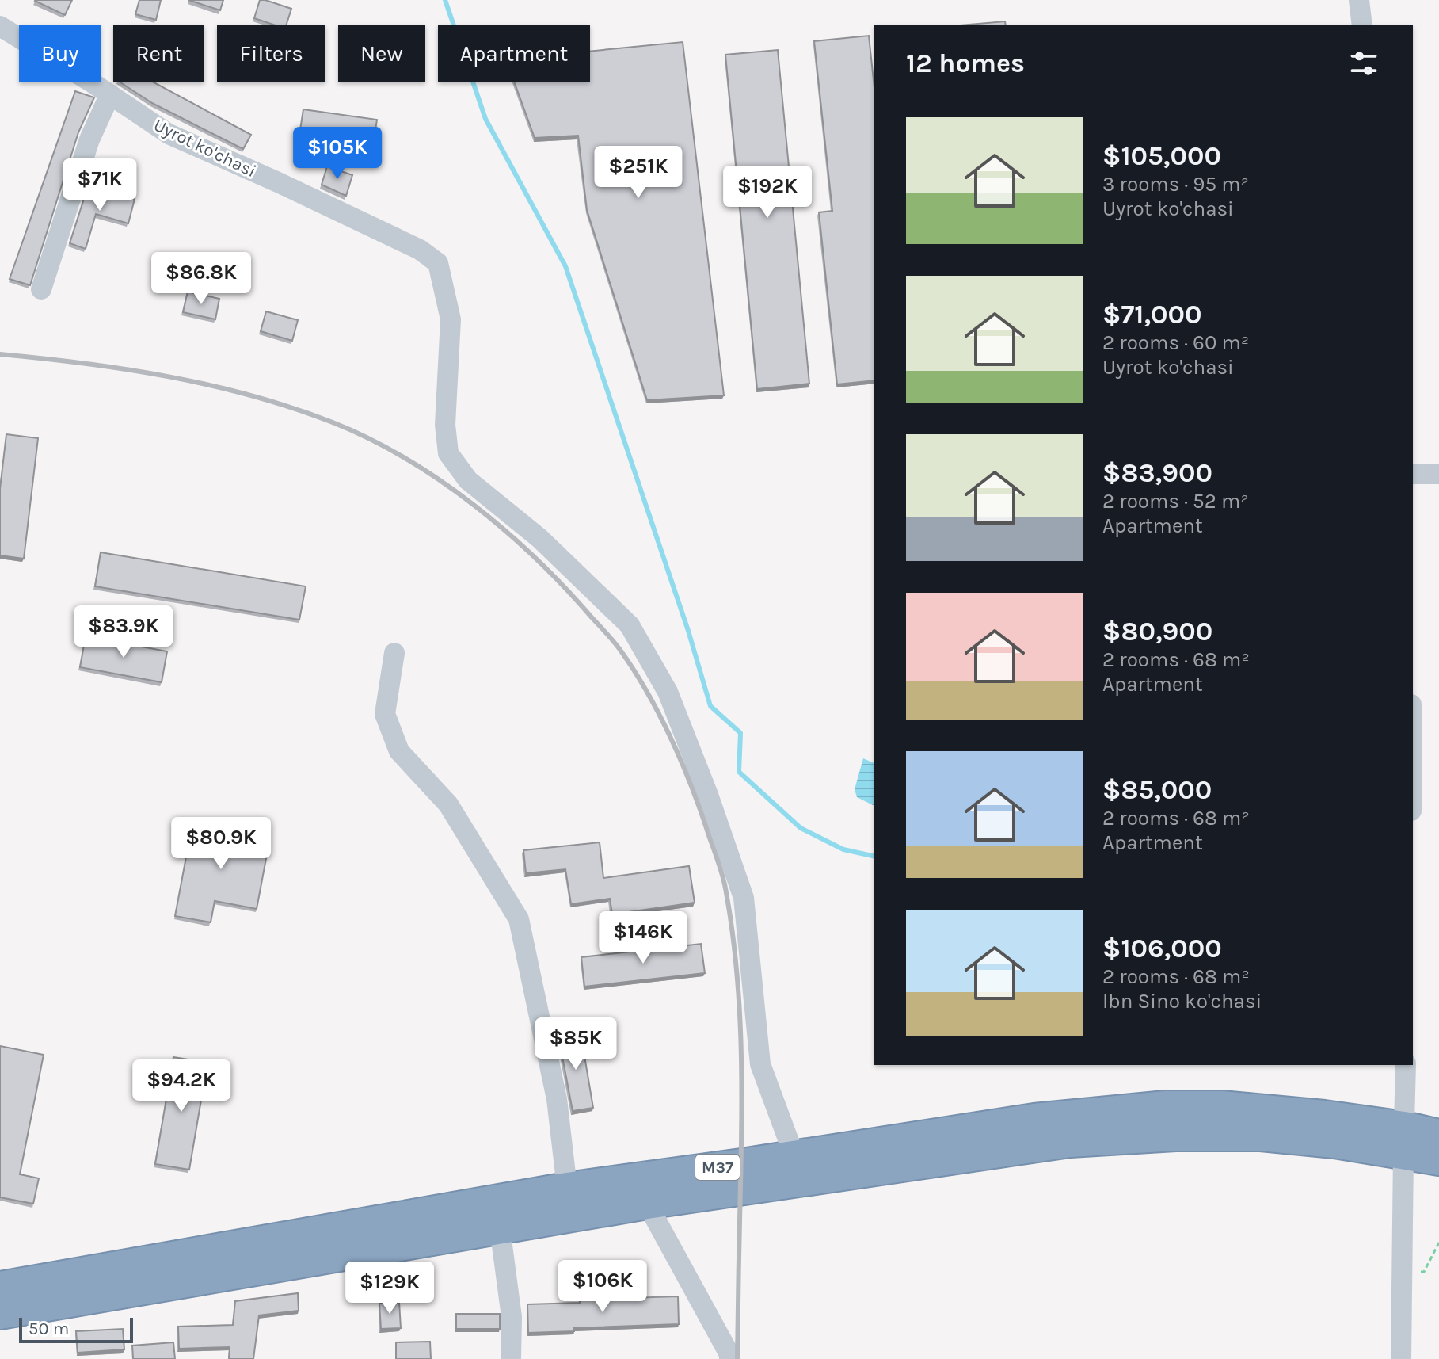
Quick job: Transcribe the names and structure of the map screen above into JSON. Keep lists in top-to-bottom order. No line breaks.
{"streets":{"highway":["M37"],"street":["Uyrot ko'chasi"]},"crossings":[["Uyrot ko'chasi","M37"]],"scale_bar":"50 m","page":{"chip":["Buy","Rent","Filters","New","Apartment"],"heading":"12 homes","list":[{"name":"$105,000","note":"3 rooms · 95 m² · Uyrot ko'chasi"},{"name":"$71,000","note":"2 rooms · 60 m² · Uyrot ko'chasi"},{"name":"$83,900","note":"2 rooms · 52 m² · Apartment"},{"name":"$80,900","note":"2 rooms · 68 m² · Apartment"},{"name":"$85,000","note":"2 rooms · 68 m² · Apartment"},{"name":"$106,000","note":"2 rooms · 68 m² · Ibn Sino ko'chasi"}],"price":["$105K","$251K","$71K","$192K","$86.8K","$83.9K","$80.9K","$146K","$85K","$94.2K","$106K","$129K"],"scale":"50 m"}}
